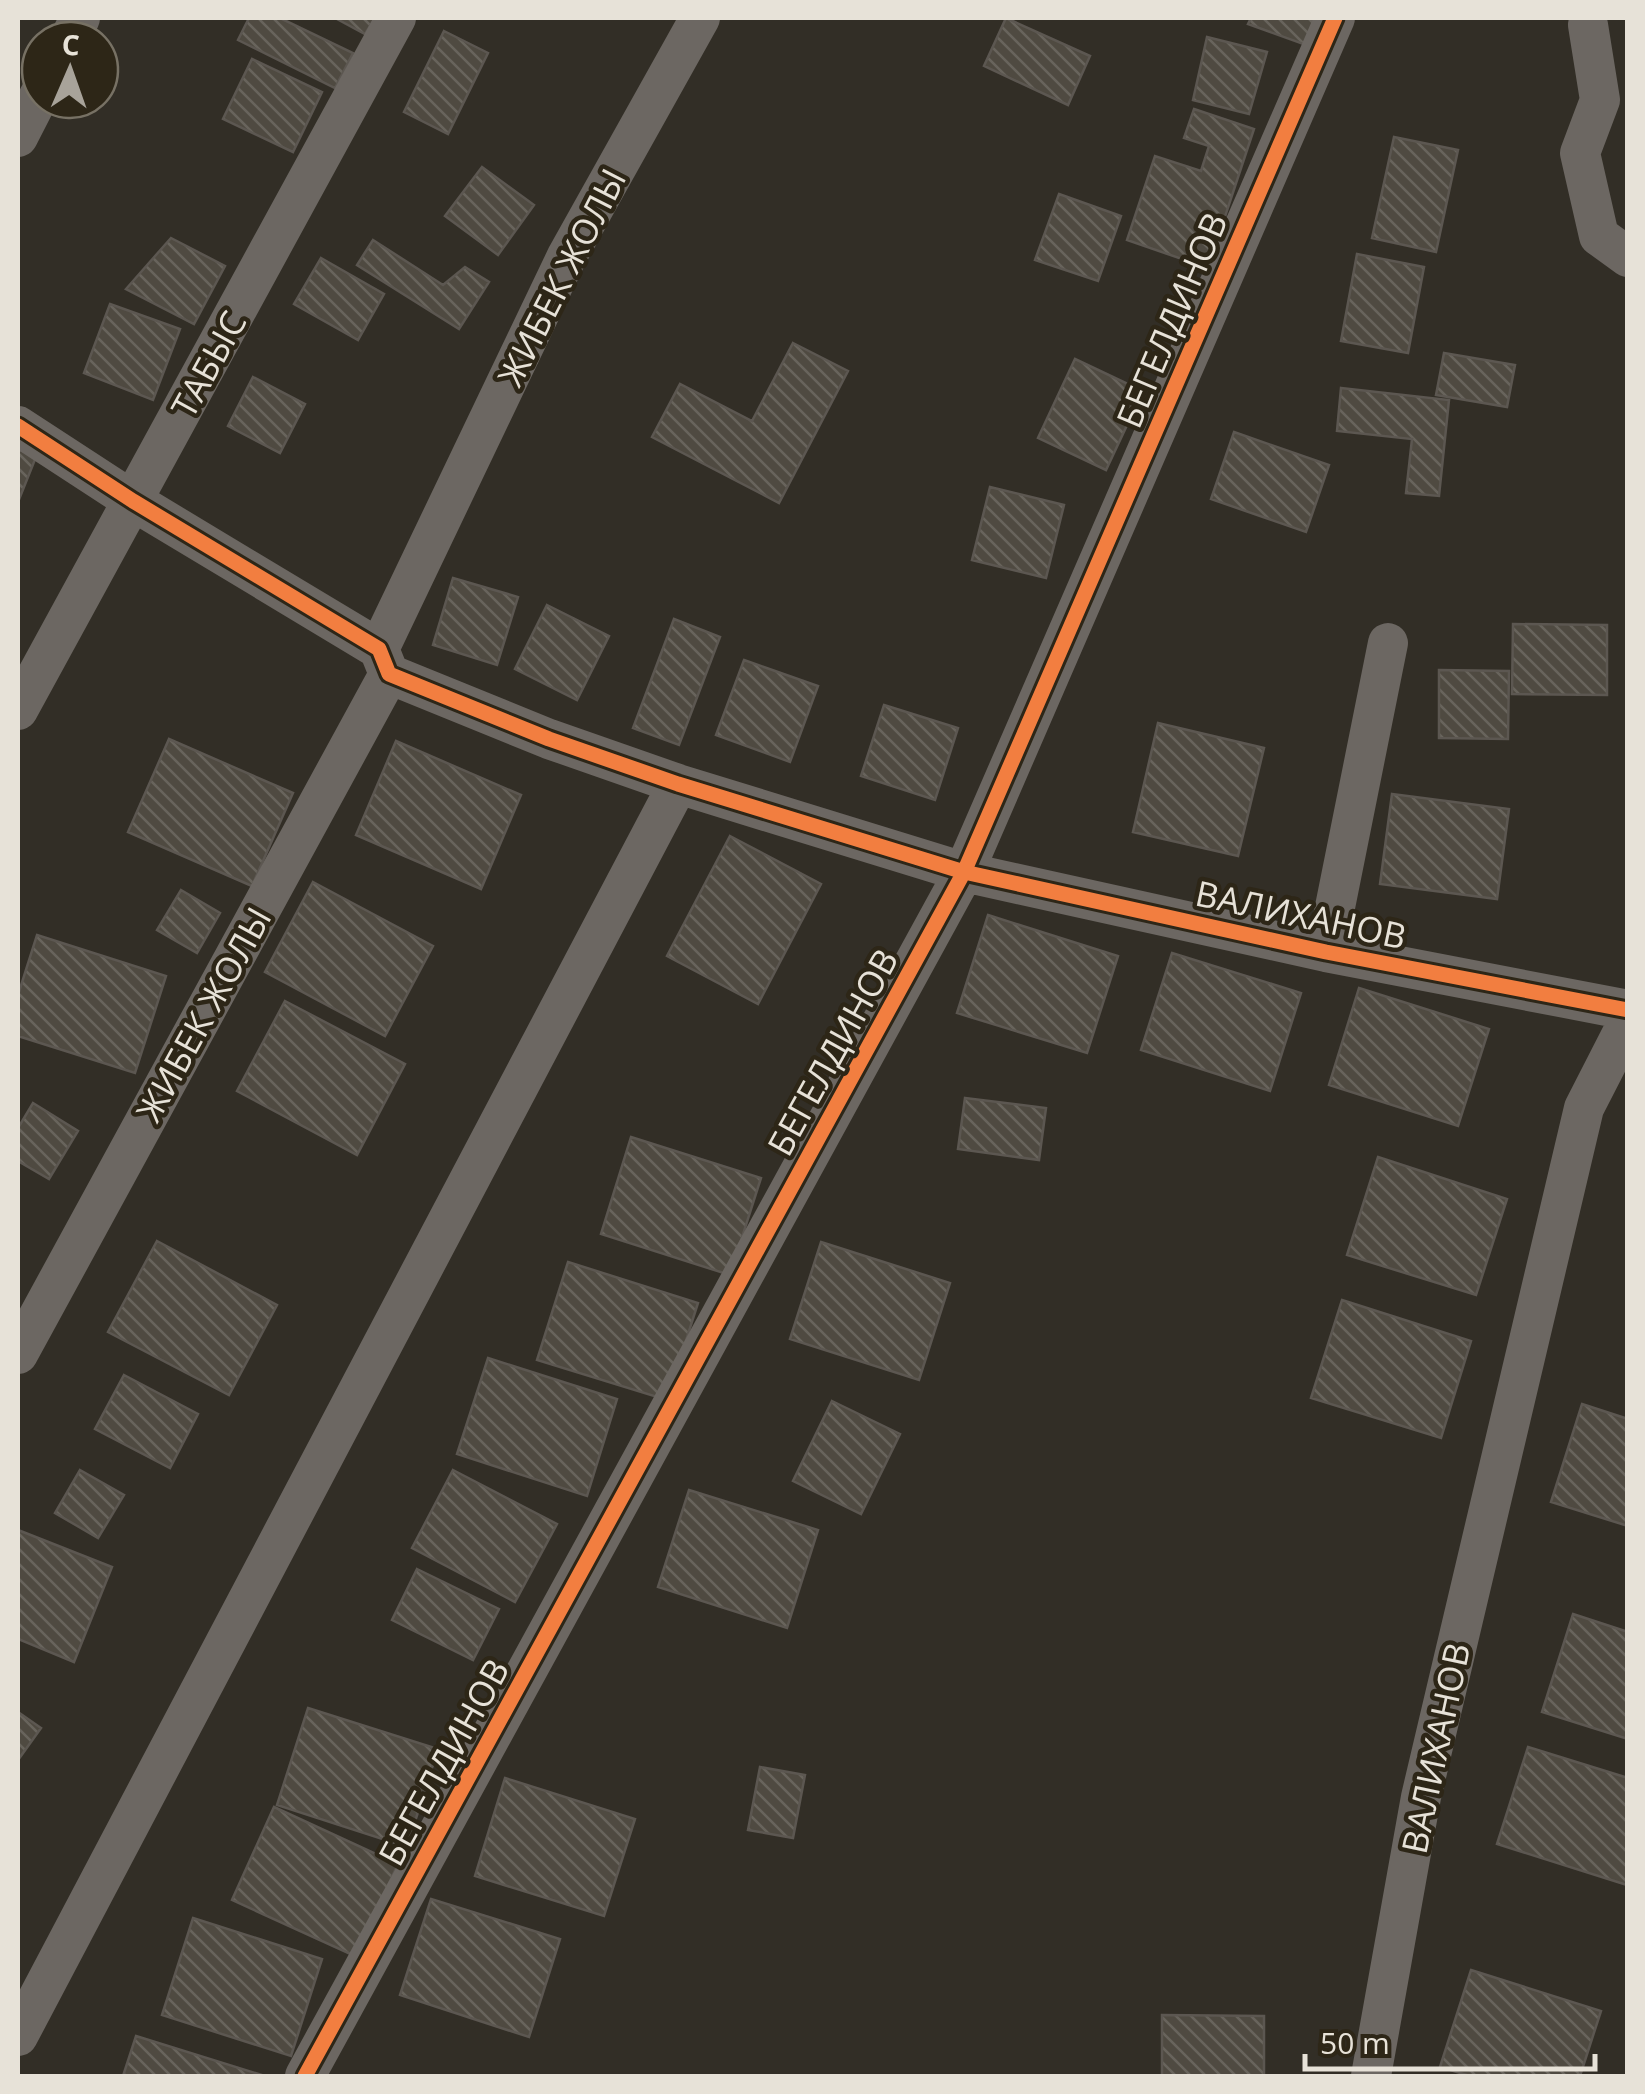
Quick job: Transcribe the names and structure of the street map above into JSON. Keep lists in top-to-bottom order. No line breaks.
{"streets":{"street":["ЖИБЕК ЖОЛЫ","БЕГЕЛДИНОВ","ТАБЫС","ВАЛИХАНОВ"]},"crossings":[["ЖИБЕК ЖОЛЫ","ВАЛИХАНОВ"],["БЕГЕЛДИНОВ","ВАЛИХАНОВ"],["ТАБЫС","ВАЛИХАНОВ"]],"scale_bar":"50 m","north":"top"}
